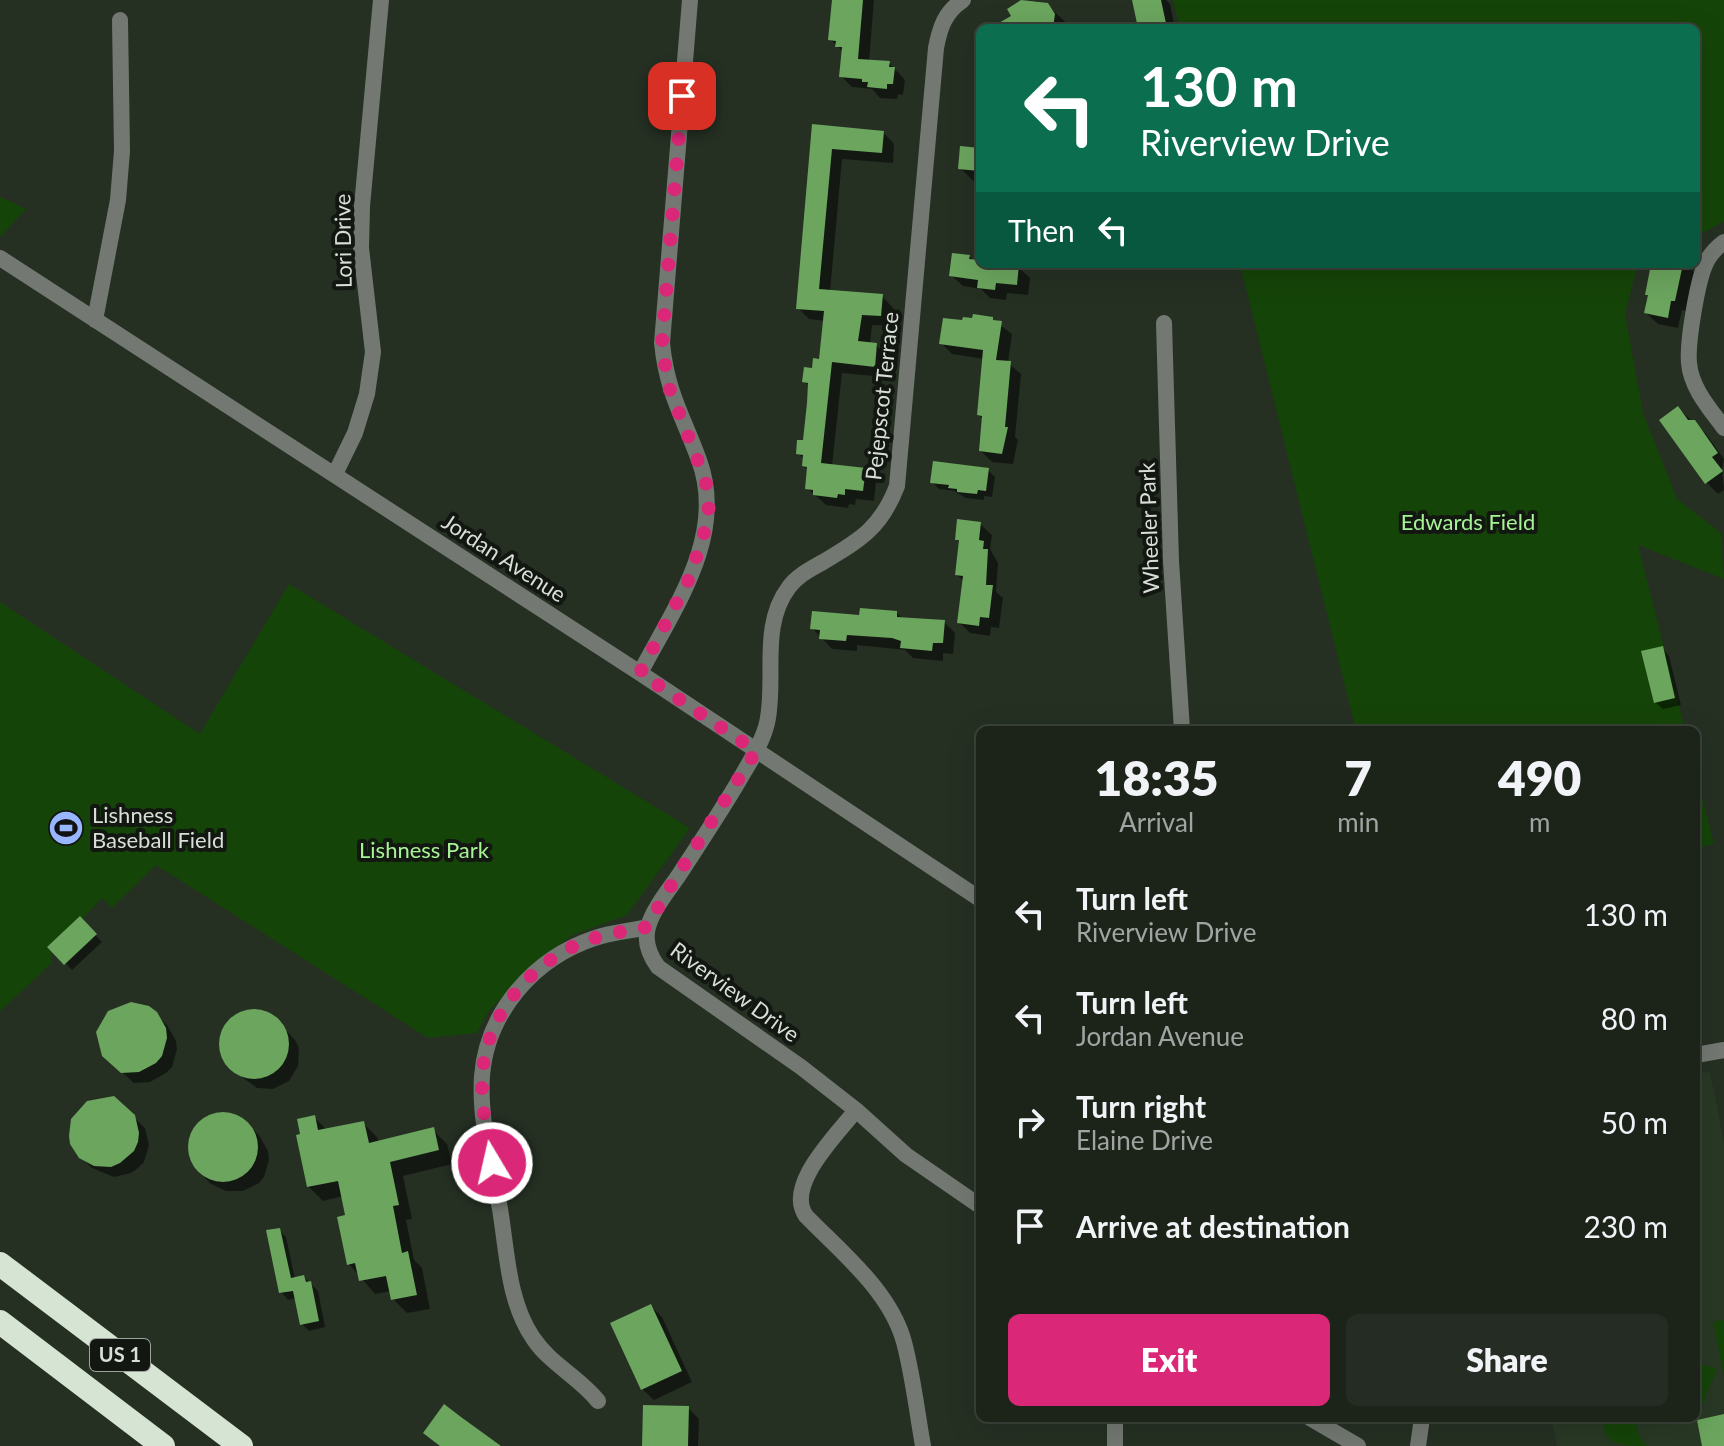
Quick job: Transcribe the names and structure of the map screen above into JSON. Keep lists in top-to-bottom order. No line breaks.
{"streets":{"highway":["US 1"],"street":["Lori Drive","Pejepscot Terrace","Wheeler Park","Jordan Avenue","Riverview Drive"]},"crossings":[["Lori Drive","Jordan Avenue"],["Pejepscot Terrace","Jordan Avenue"],["Pejepscot Terrace","Riverview Drive"],["Jordan Avenue","Riverview Drive"]],"parks":["Edwards Field","Lishness Park"],"places":{"sports":["Lishness Baseball Field"]},"page":{"turn":["130 m","Riverview Drive"],"then":"Then","eta":["18:35","Arrival","7","min","490","m"],"list":[{"name":"Turn left","note":"Riverview Drive","value":"130 m"},{"name":"Turn left","note":"Jordan Avenue","value":"80 m"},{"name":"Turn right","note":"Elaine Drive","value":"50 m"},{"name":"Arrive at destination","value":"230 m"}],"buttons":["Exit","Share"]}}
